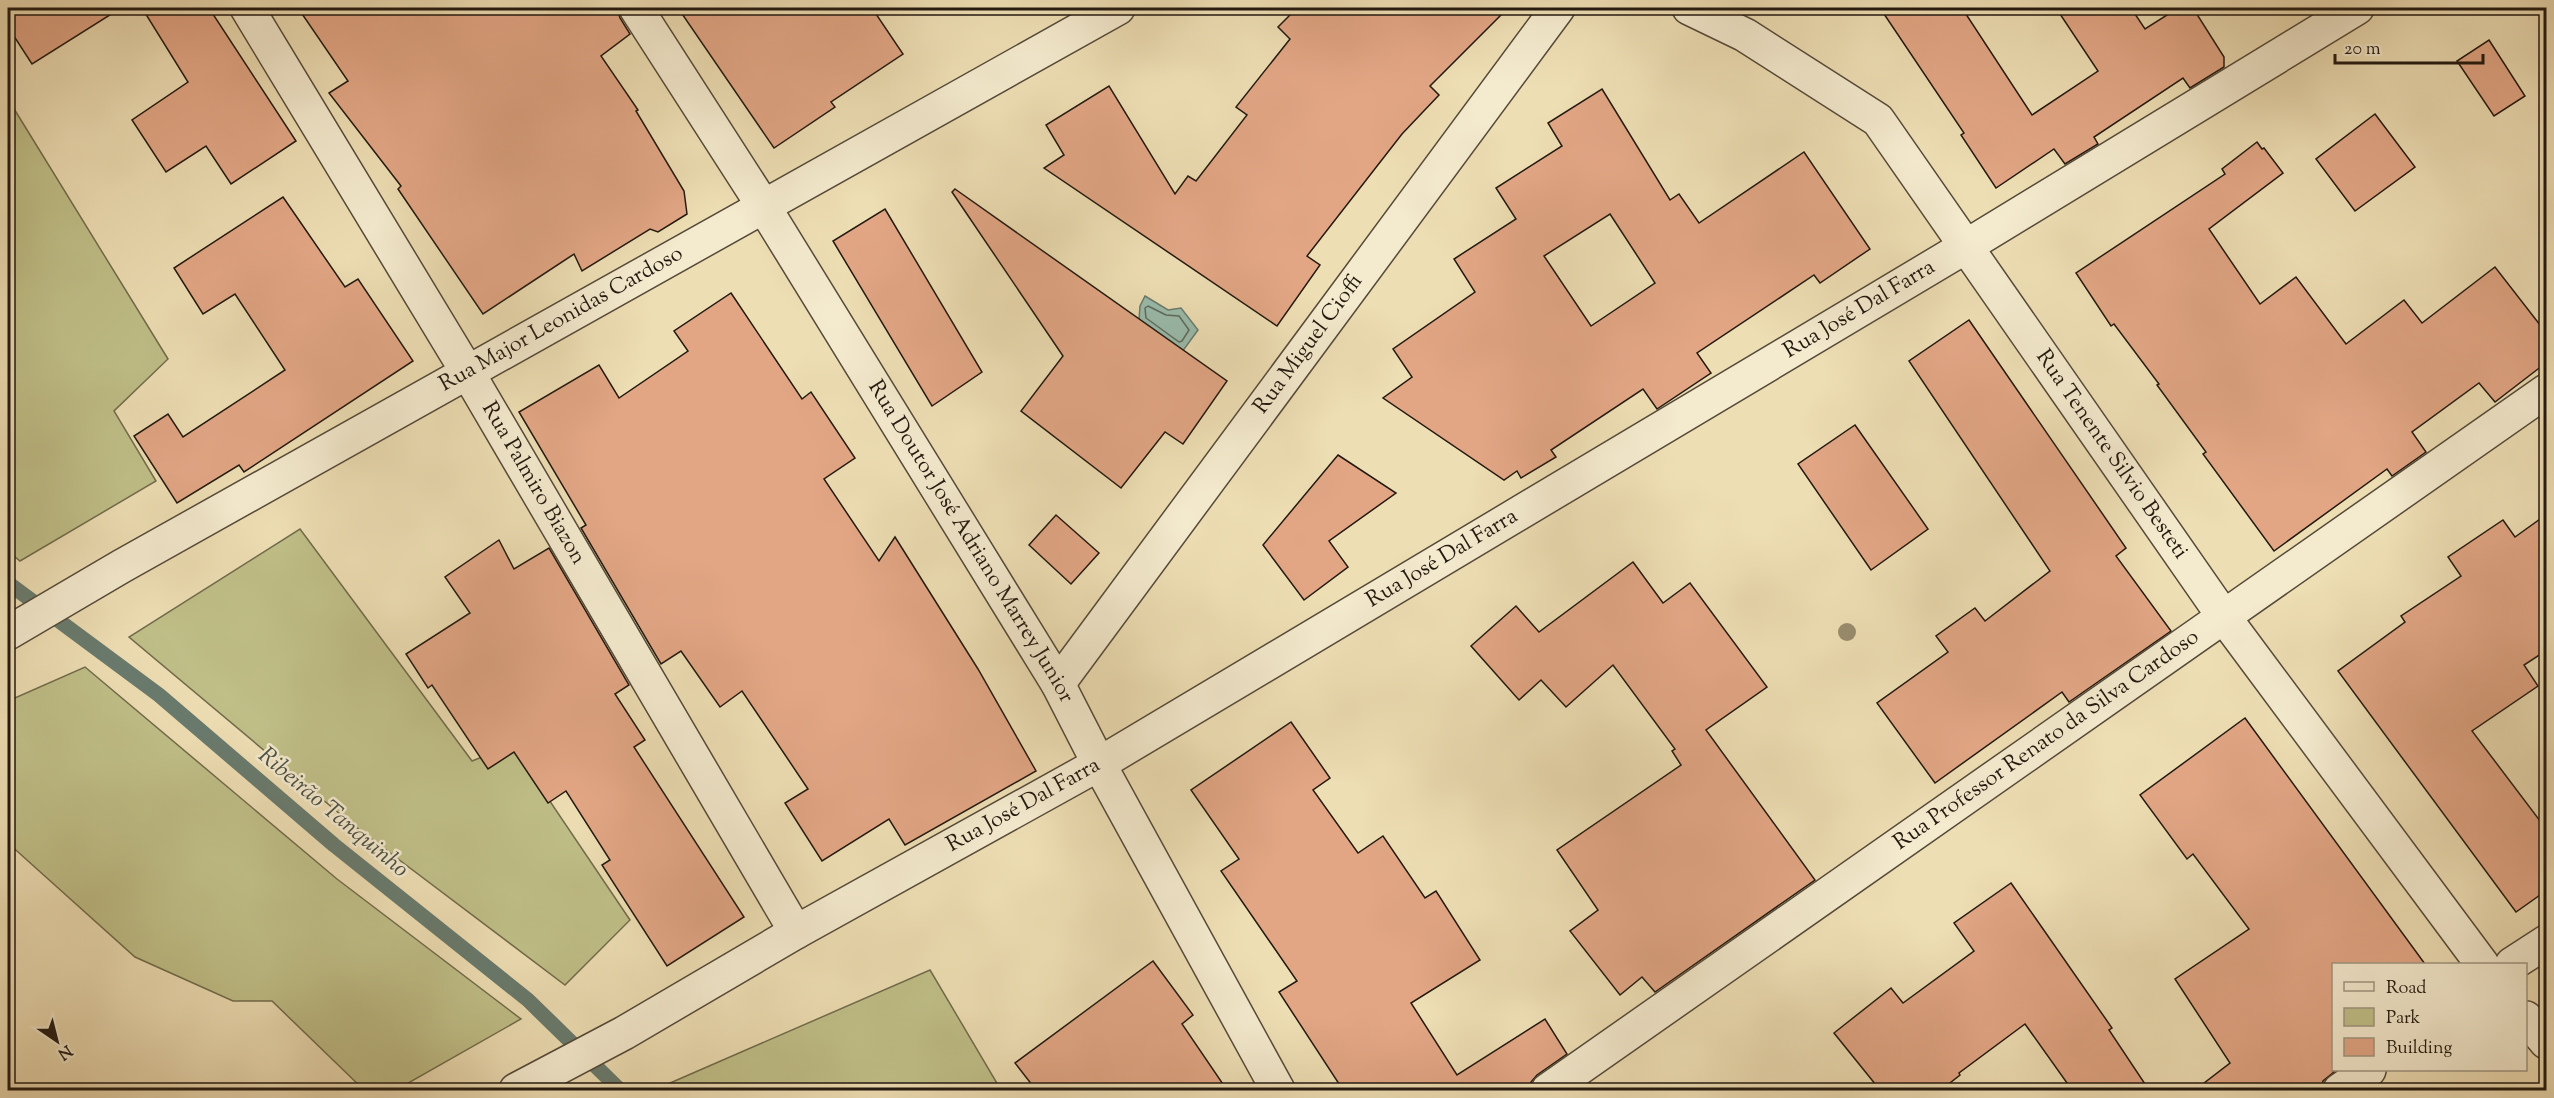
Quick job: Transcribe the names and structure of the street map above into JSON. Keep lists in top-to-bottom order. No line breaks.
{"streets":{"street":["Rua José Dal Farra","Rua Major Leonidas Cardoso","Rua Miguel Cioffi","Rua Tenente Silvio Besteti","Rua Palmiro Biazon","Rua Doutor José Adriano Marrey Junior","Rua Professor Renato da Silva Cardoso"]},"crossings":[["Rua José Dal Farra","Rua Tenente Silvio Besteti"],["Rua José Dal Farra","Rua Palmiro Biazon"],["Rua José Dal Farra","Rua Doutor José Adriano Marrey Junior"],["Rua Major Leonidas Cardoso","Rua Palmiro Biazon"],["Rua Major Leonidas Cardoso","Rua Doutor José Adriano Marrey Junior"],["Rua Miguel Cioffi","Rua Doutor José Adriano Marrey Junior"],["Rua Tenente Silvio Besteti","Rua Professor Renato da Silva Cardoso"]],"water":["Ribeirão Tanquinho"],"legend":["Road","Park","Building"],"scale_bar":"20 m","north":"bottom right"}
